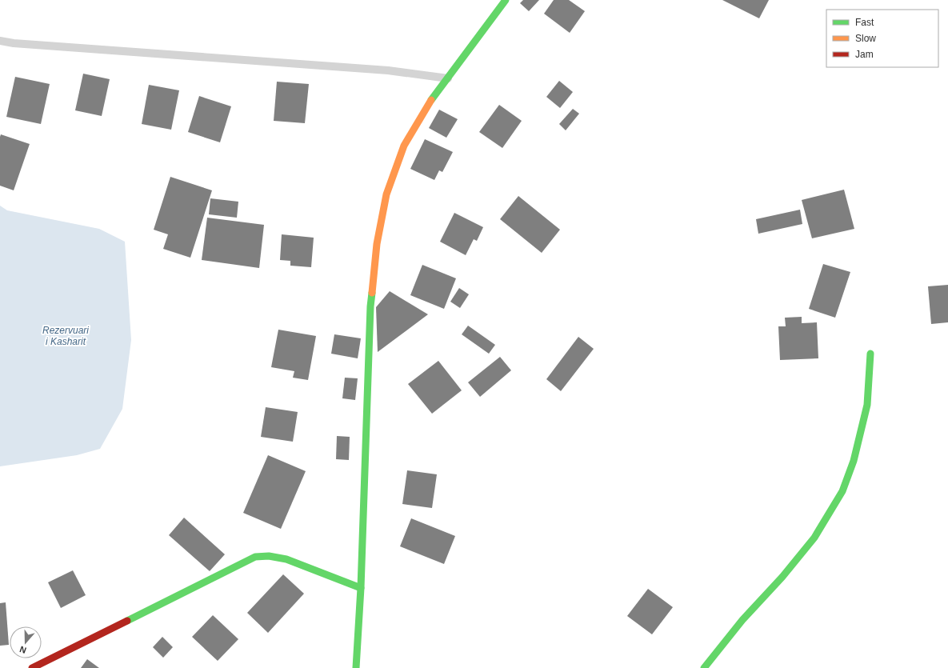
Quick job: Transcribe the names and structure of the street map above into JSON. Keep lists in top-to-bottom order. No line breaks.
{"water":["Rezervuari i Kasharit"],"legend":["Fast","Slow","Jam"],"north":"bottom"}
